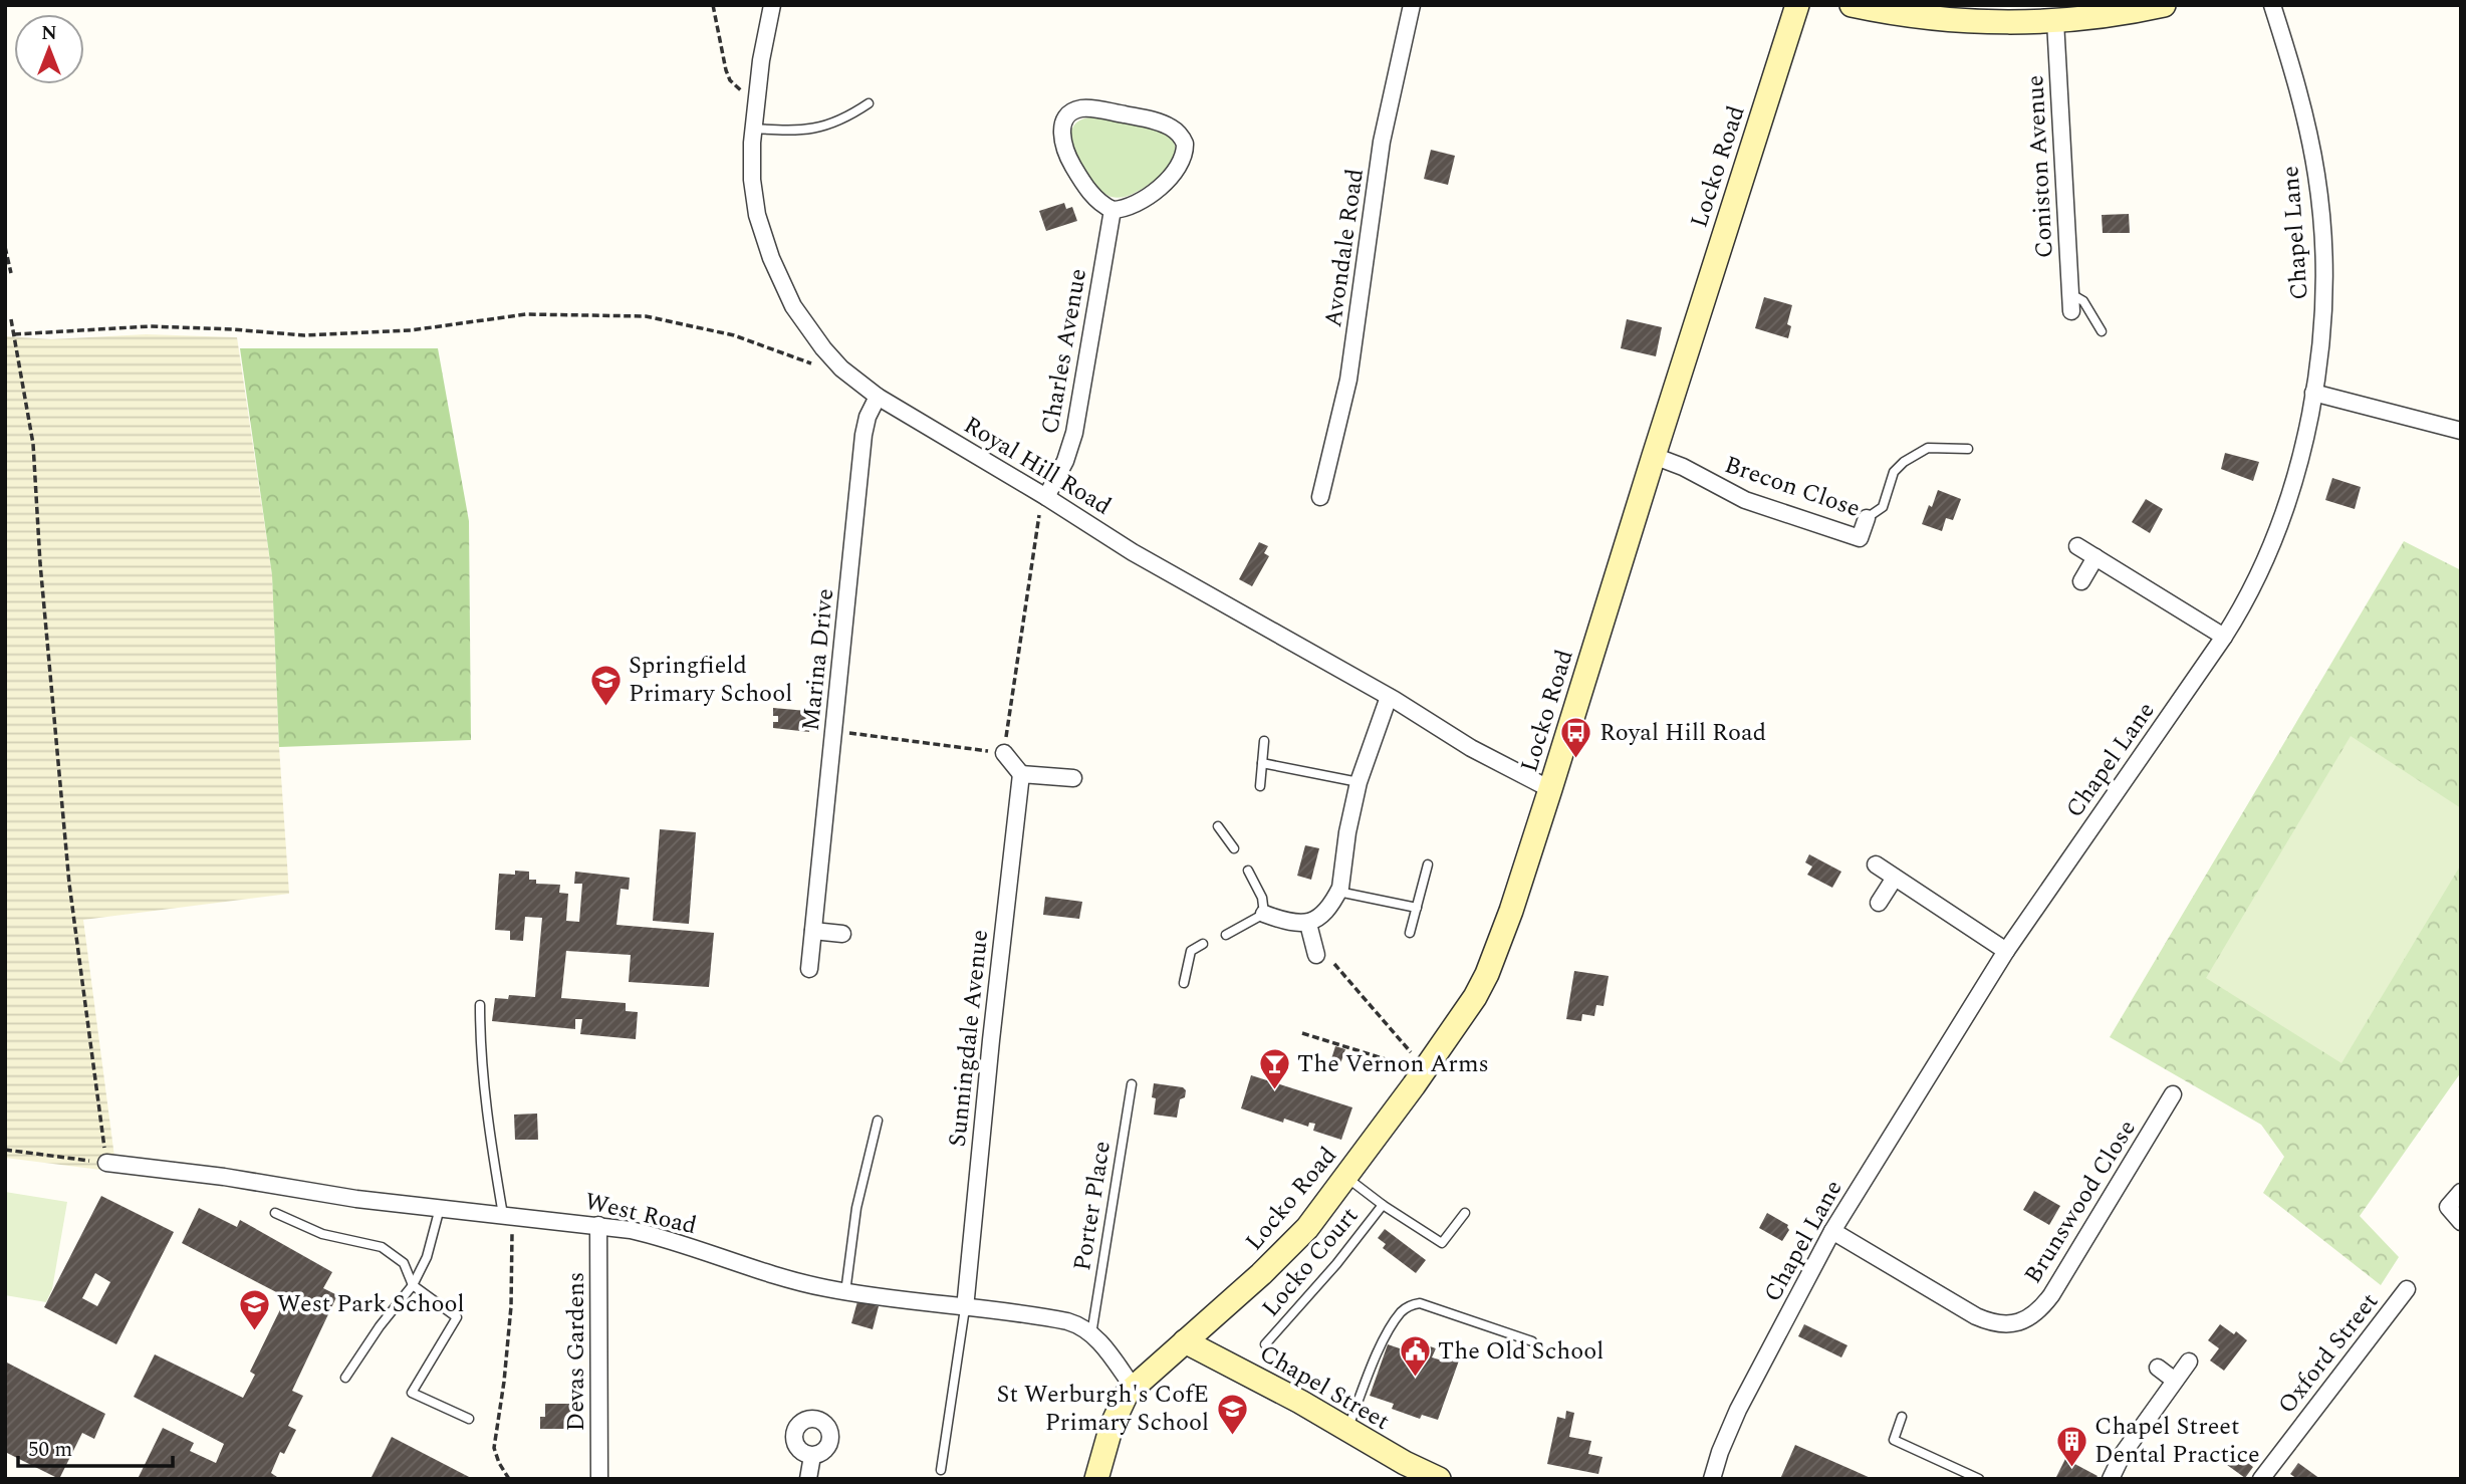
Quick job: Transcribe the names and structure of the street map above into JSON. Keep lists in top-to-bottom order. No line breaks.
{"streets":{"street":["Locko Road","Coniston Avenue","Chapel Lane","Avondale Road","Charles Avenue","Royal Hill Road","Brecon Close","Marina Drive","Sunningdale Avenue","Brunswood Close","West Road","Devas Gardens","Oxford Street","Chapel Street"],"lane":["Porter Place","Locko Court"]},"crossings":[["Locko Road","Royal Hill Road"],["Locko Road","Brecon Close"],["Locko Road","West Road"],["Locko Road","Locko Court"],["Locko Road","Chapel Street"],["Chapel Lane","Brunswood Close"],["Charles Avenue","Royal Hill Road"],["Royal Hill Road","Marina Drive"],["Sunningdale Avenue","West Road"],["Porter Place","West Road"],["West Road","Devas Gardens"]],"places":{"school or university":["Springfield Primary School","West Park School","St Werburgh's CofE Primary School"],"bus stop":["Royal Hill Road"],"bar":["The Vernon Arms"],"public building":["The Old School"],"building":["Chapel Street Dental Practice"]},"scale_bar":"50 m","north":"top"}
